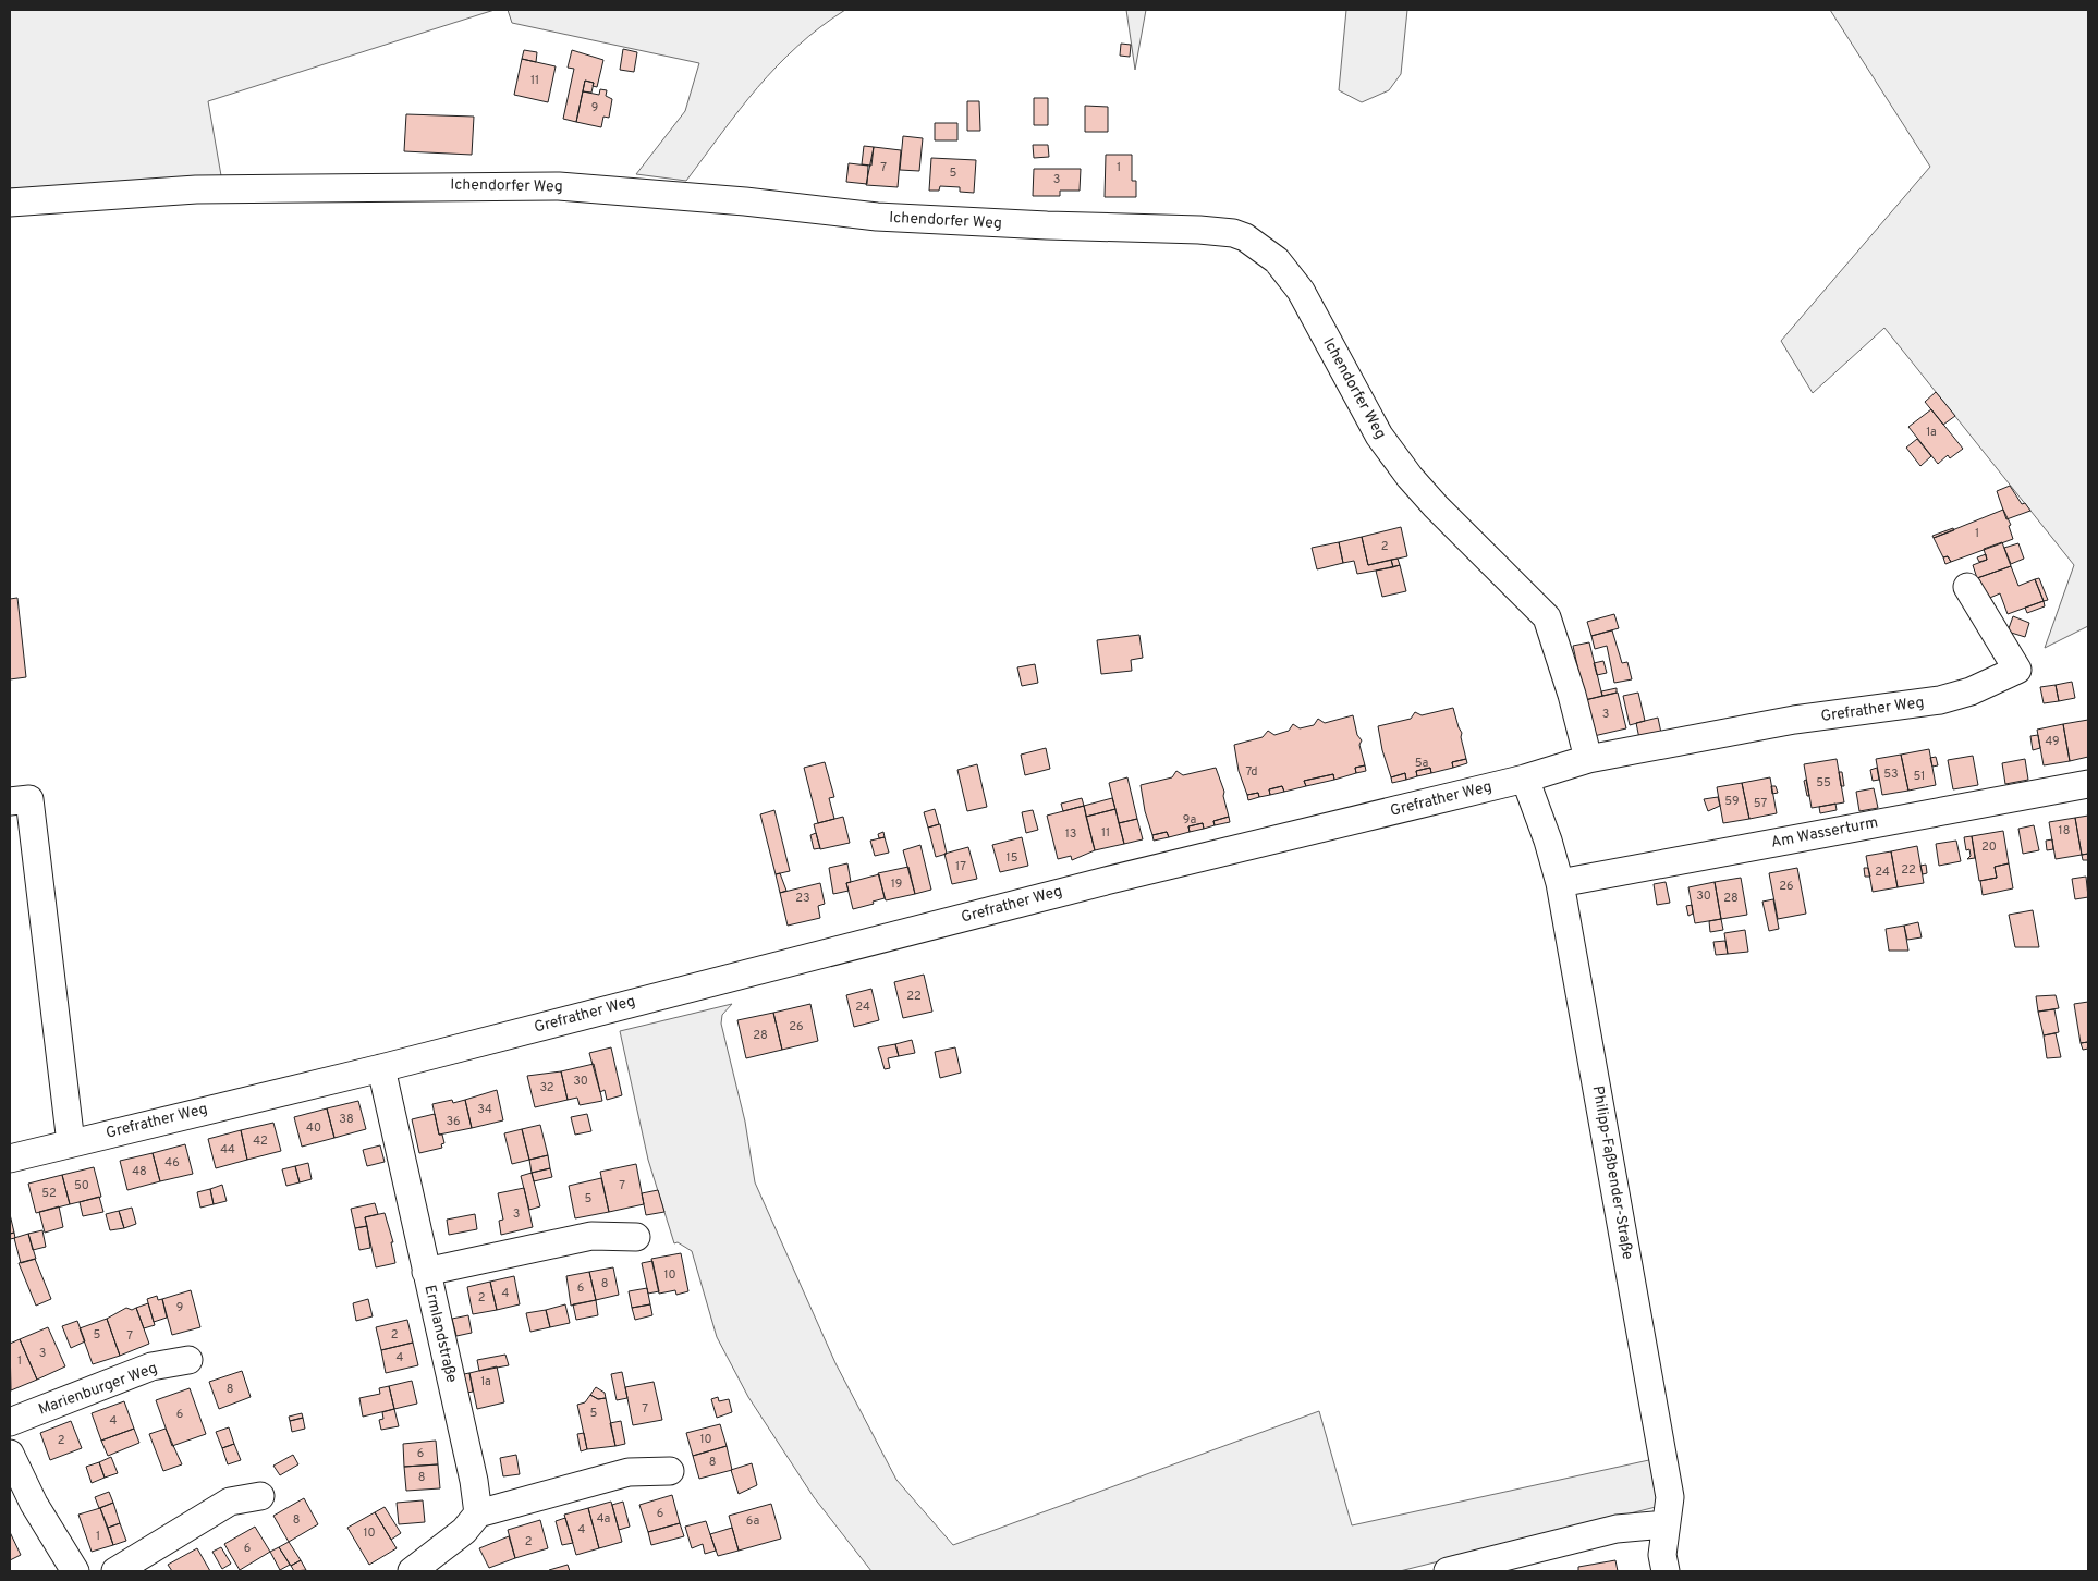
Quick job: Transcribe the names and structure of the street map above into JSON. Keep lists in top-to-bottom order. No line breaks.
{"streets":{"street":["Ichendorfer Weg","Grefrather Weg","Am Wasserturm","Philipp-Faßbender-Straße","Ermlandstraße","Marienburger Weg"]},"crossings":[["Ichendorfer Weg","Grefrather Weg"],["Grefrather Weg","Philipp-Faßbender-Straße"],["Grefrather Weg","Ermlandstraße"],["Am Wasserturm","Philipp-Faßbender-Straße"]],"house_numbers":["11","9","7","1","5","3","1a","1","2","3","49","5a","7d","53","51","55","59","57","9a","18","11","13","20","15","17","22","24","19","26","30","23","28","22","24","26","28","30","32","34","38","36","40","42","44","46","48","50","7","52","5","3","10","8","6","4","2","9","5","2","7","3","4","1","1a","8","7","5","6","4","10","2","6","8","8","6","4a","8","6a","4","10","1","2","6"]}
